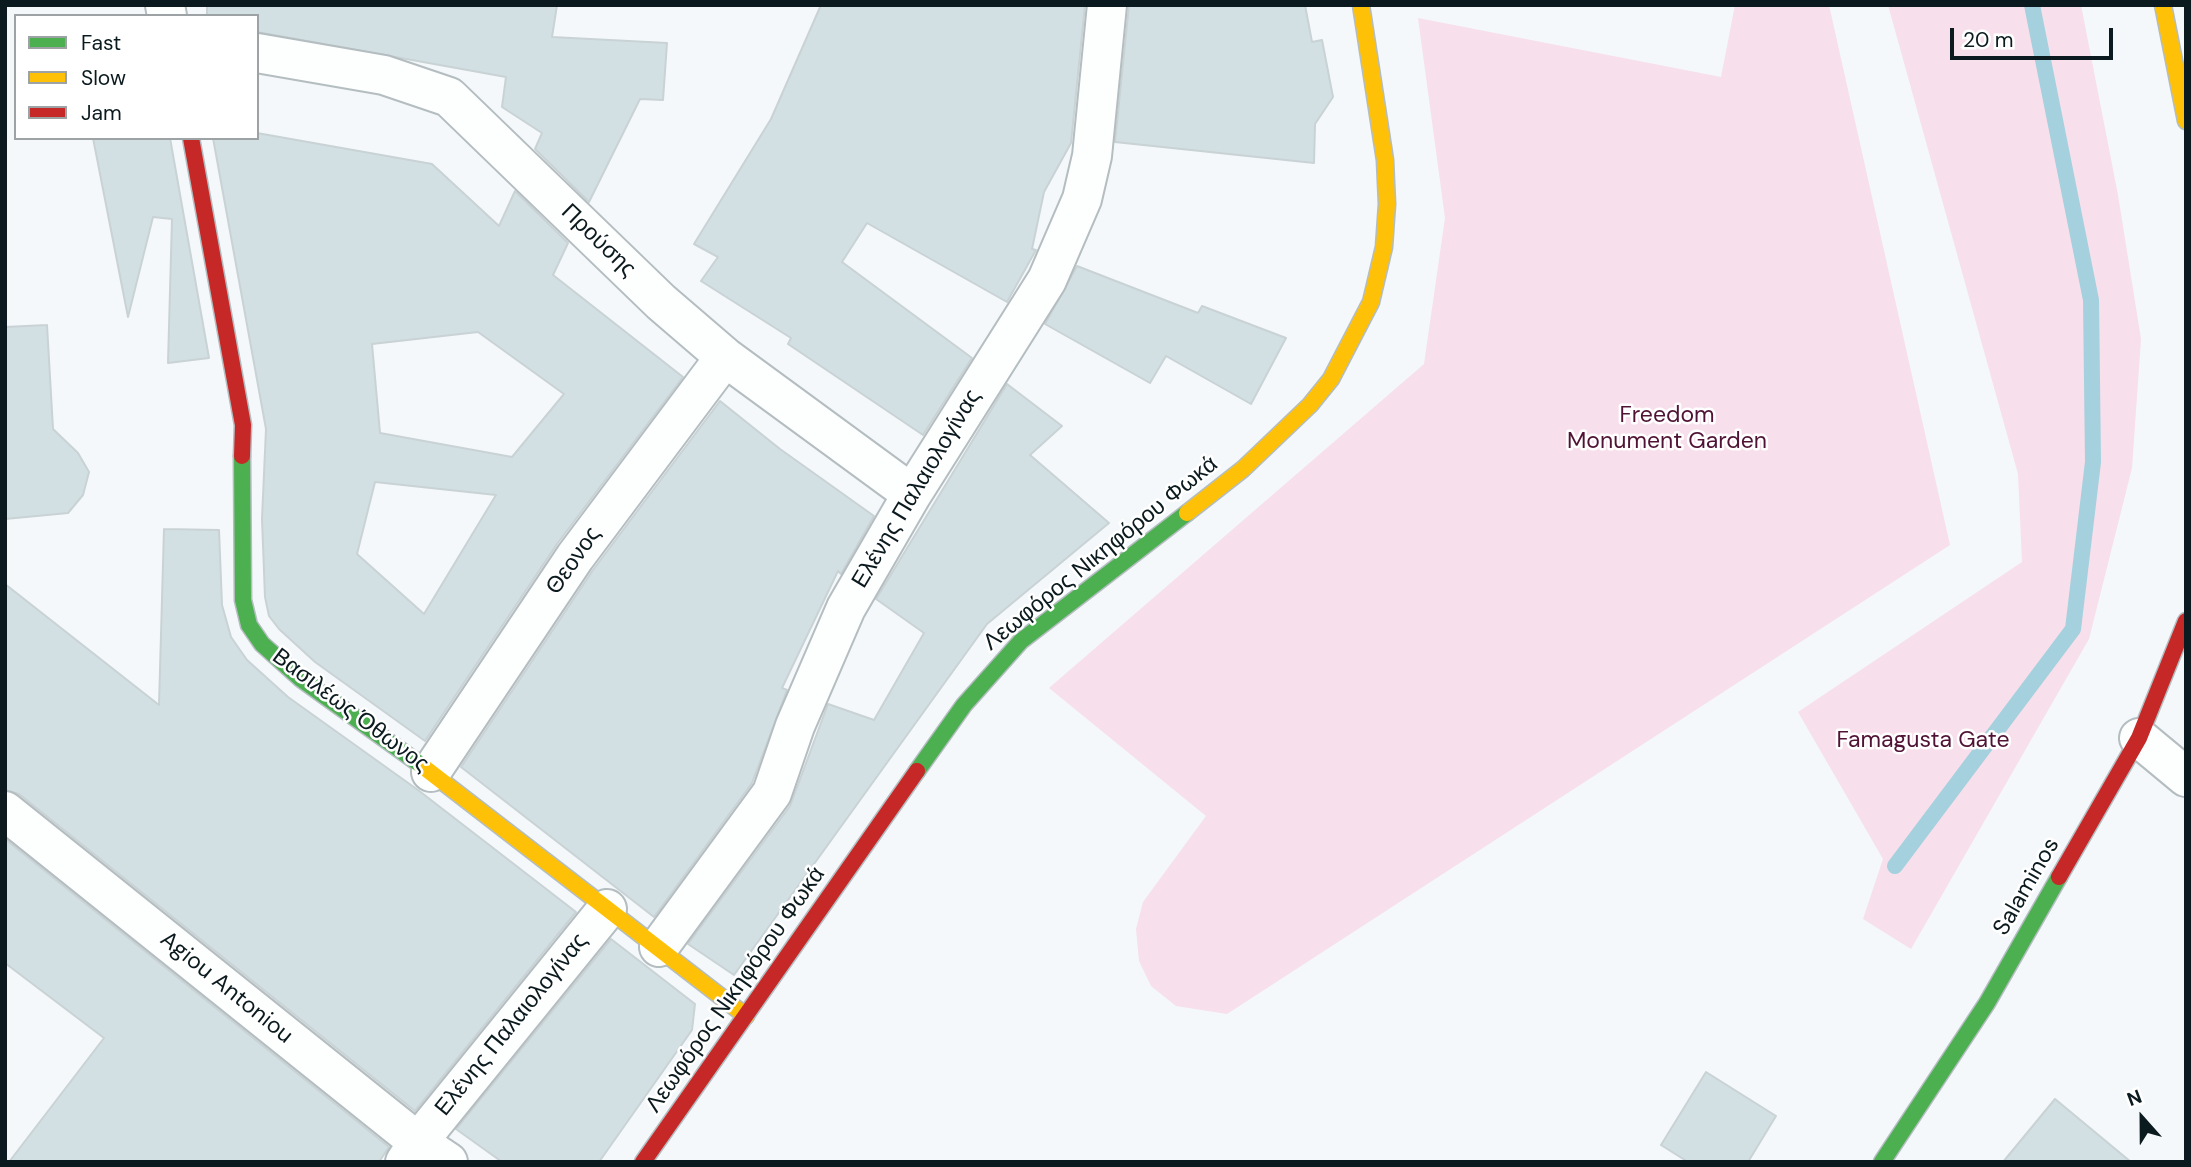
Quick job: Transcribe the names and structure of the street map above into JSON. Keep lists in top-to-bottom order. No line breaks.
{"streets":{"street":["Προύσης","Ελένης Παλαιολογίνας","Λεωφόρος Νικηφόρου Φωκά","Θεονος","Βασιλέως Όθωνος","Salaminos","Agiou Antoniou"]},"crossings":[["Προύσης","Ελένης Παλαιολογίνας"],["Προύσης","Θεονος"],["Ελένης Παλαιολογίνας","Βασιλέως Όθωνος"],["Ελένης Παλαιολογίνας","Agiou Antoniou"],["Λεωφόρος Νικηφόρου Φωκά","Βασιλέως Όθωνος"],["Θεονος","Βασιλέως Όθωνος"]],"parks":["Freedom Monument Garden","Famagusta Gate"],"legend":["Fast","Slow","Jam"],"scale_bar":"20 m","north":"top"}
